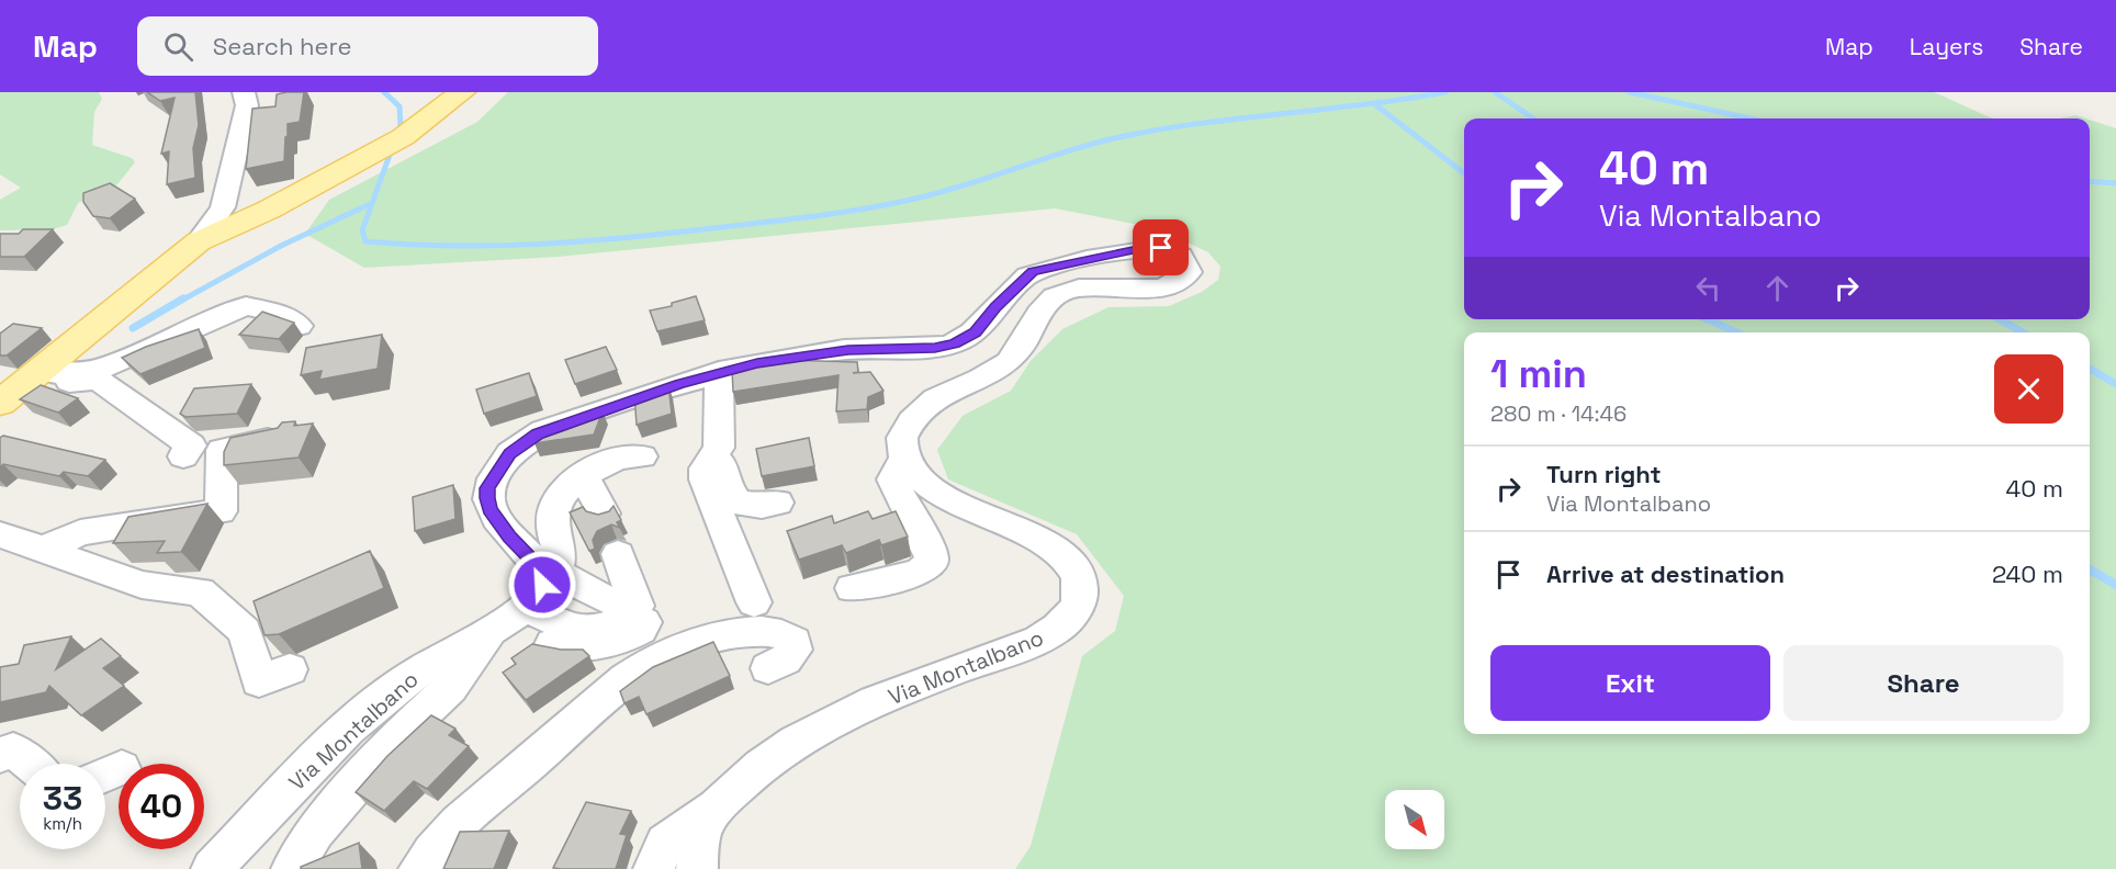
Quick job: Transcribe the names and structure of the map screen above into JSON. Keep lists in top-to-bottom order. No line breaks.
{"streets":{"street":["Via Montalbano"]},"north":"bottom right","page":{"header":"Map","search":"Search here","nav":["Map","Layers","Share"],"turn":["40 m","Via Montalbano"],"heading":["1 min","280 m · 14:46"],"list":[{"name":"Turn right","note":"Via Montalbano","value":"40 m"},{"name":"Arrive at destination","value":"240 m"}],"buttons":["Exit","Share"],"speed":"33 km/h","limit":"40"}}
